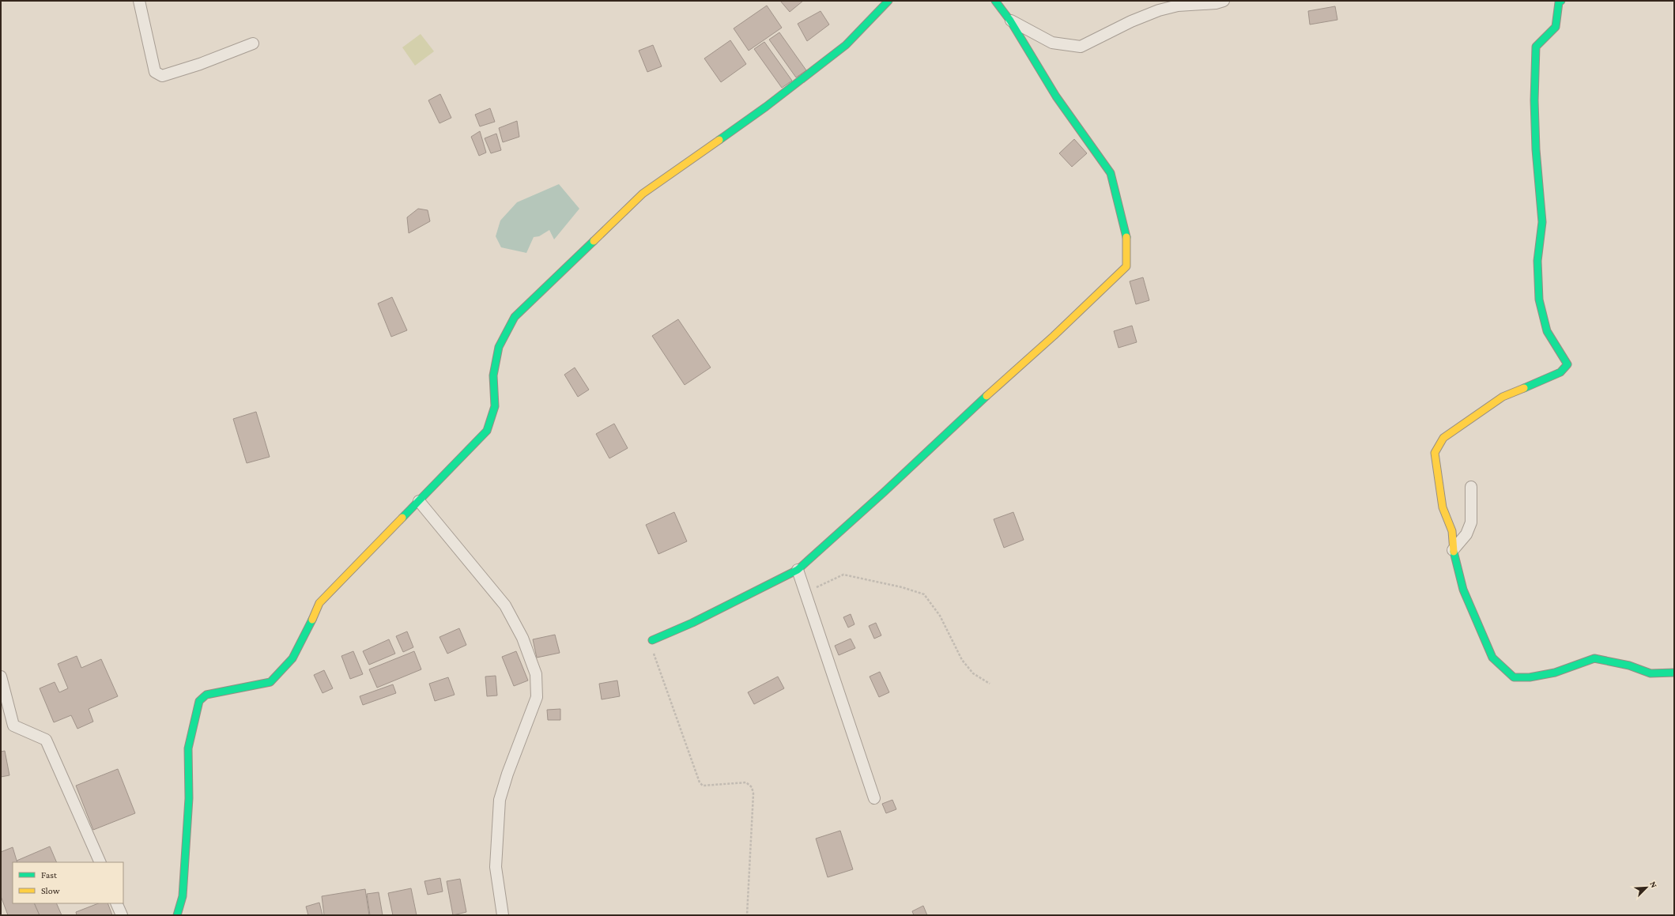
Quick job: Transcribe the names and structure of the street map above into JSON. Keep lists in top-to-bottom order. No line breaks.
{"legend":["Fast","Slow"],"north":"top right"}
